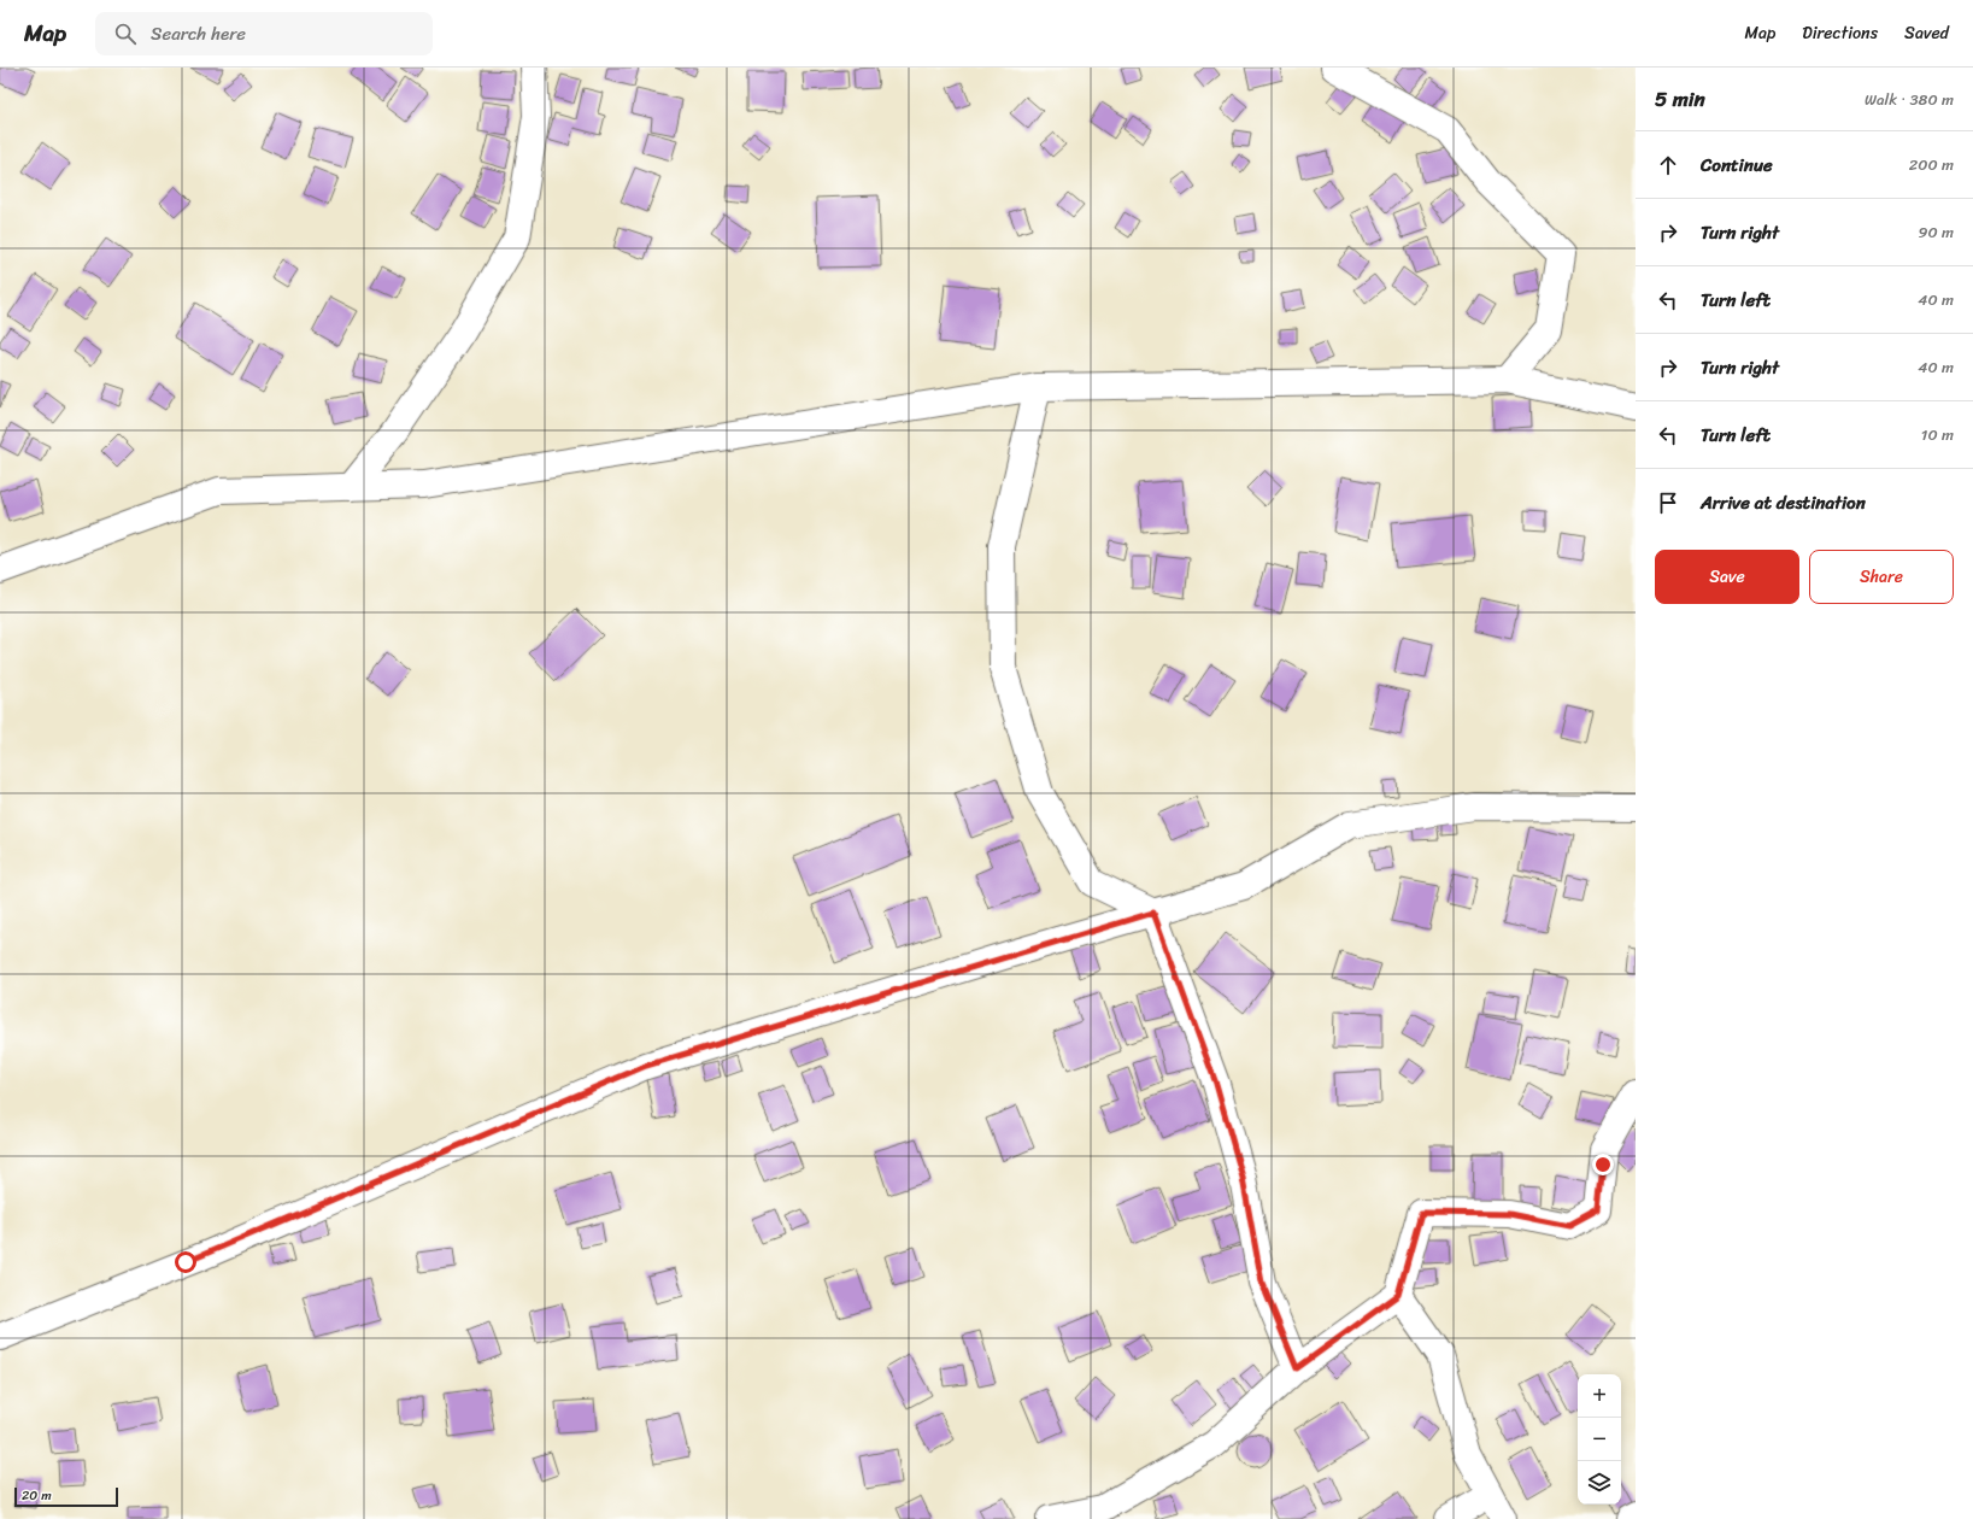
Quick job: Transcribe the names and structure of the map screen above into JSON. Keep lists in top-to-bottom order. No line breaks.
{"scale_bar":"20 m","page":{"header":"Map","search":"Search here","nav":["Map","Directions","Saved"],"heading":["5 min","Walk · 380 m"],"list":[["Continue","200 m"],["Turn right","90 m"],["Turn left","40 m"],["Turn right","40 m"],["Turn left","10 m"],"Arrive at destination"],"buttons":["Save","Share"],"map_buttons":["+","−"],"scale":"20 m"}}
